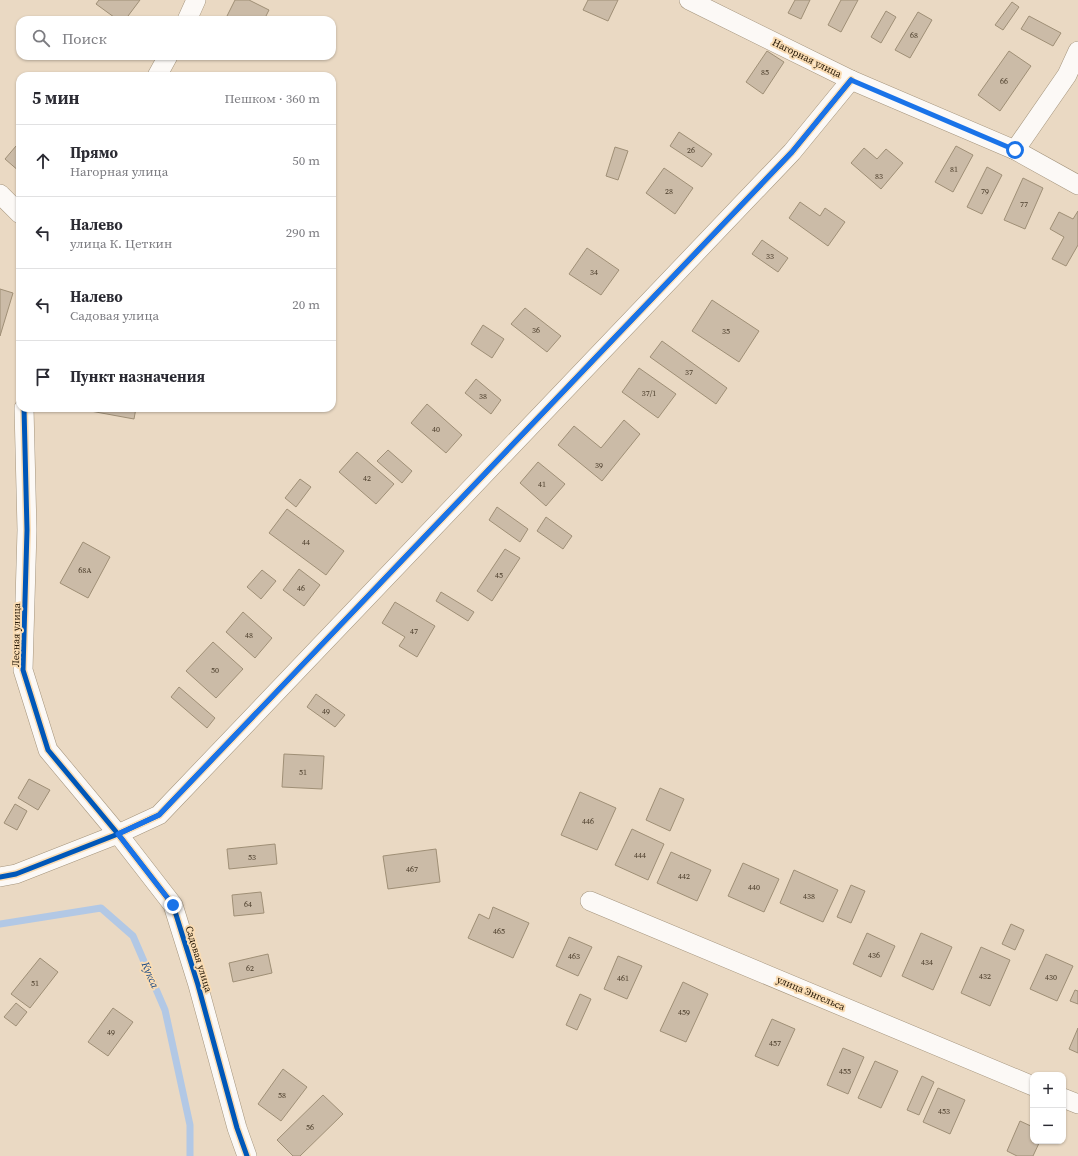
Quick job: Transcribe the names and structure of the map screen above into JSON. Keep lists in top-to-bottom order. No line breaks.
{"streets":{"street":["Нагорная улица","Лесная улица","Садовая улица","улица Энгельса"]},"crossings":[["Лесная улица","Садовая улица"]],"water":["Кукса"],"house_numbers":["68","85","66","26","81","83","28","79","77","33","34","36","35","37","37/1","38","40","39","42","41","44","68А","45","46","47","48","50","49","51","446","444","53","467","442","440","438","64","465","436","463","434","62","432","430","461","51","459","49","457","455","58","453","56"],"page":{"search":"Поиск","heading":["5 мин","Пешком · 360 m"],"list":[["Прямо","Нагорная улица","50 m"],["Налево","улица К. Цеткин","290 m"],["Налево","Садовая улица","20 m"],"Пункт назначения"],"map_buttons":["+","−"]}}
